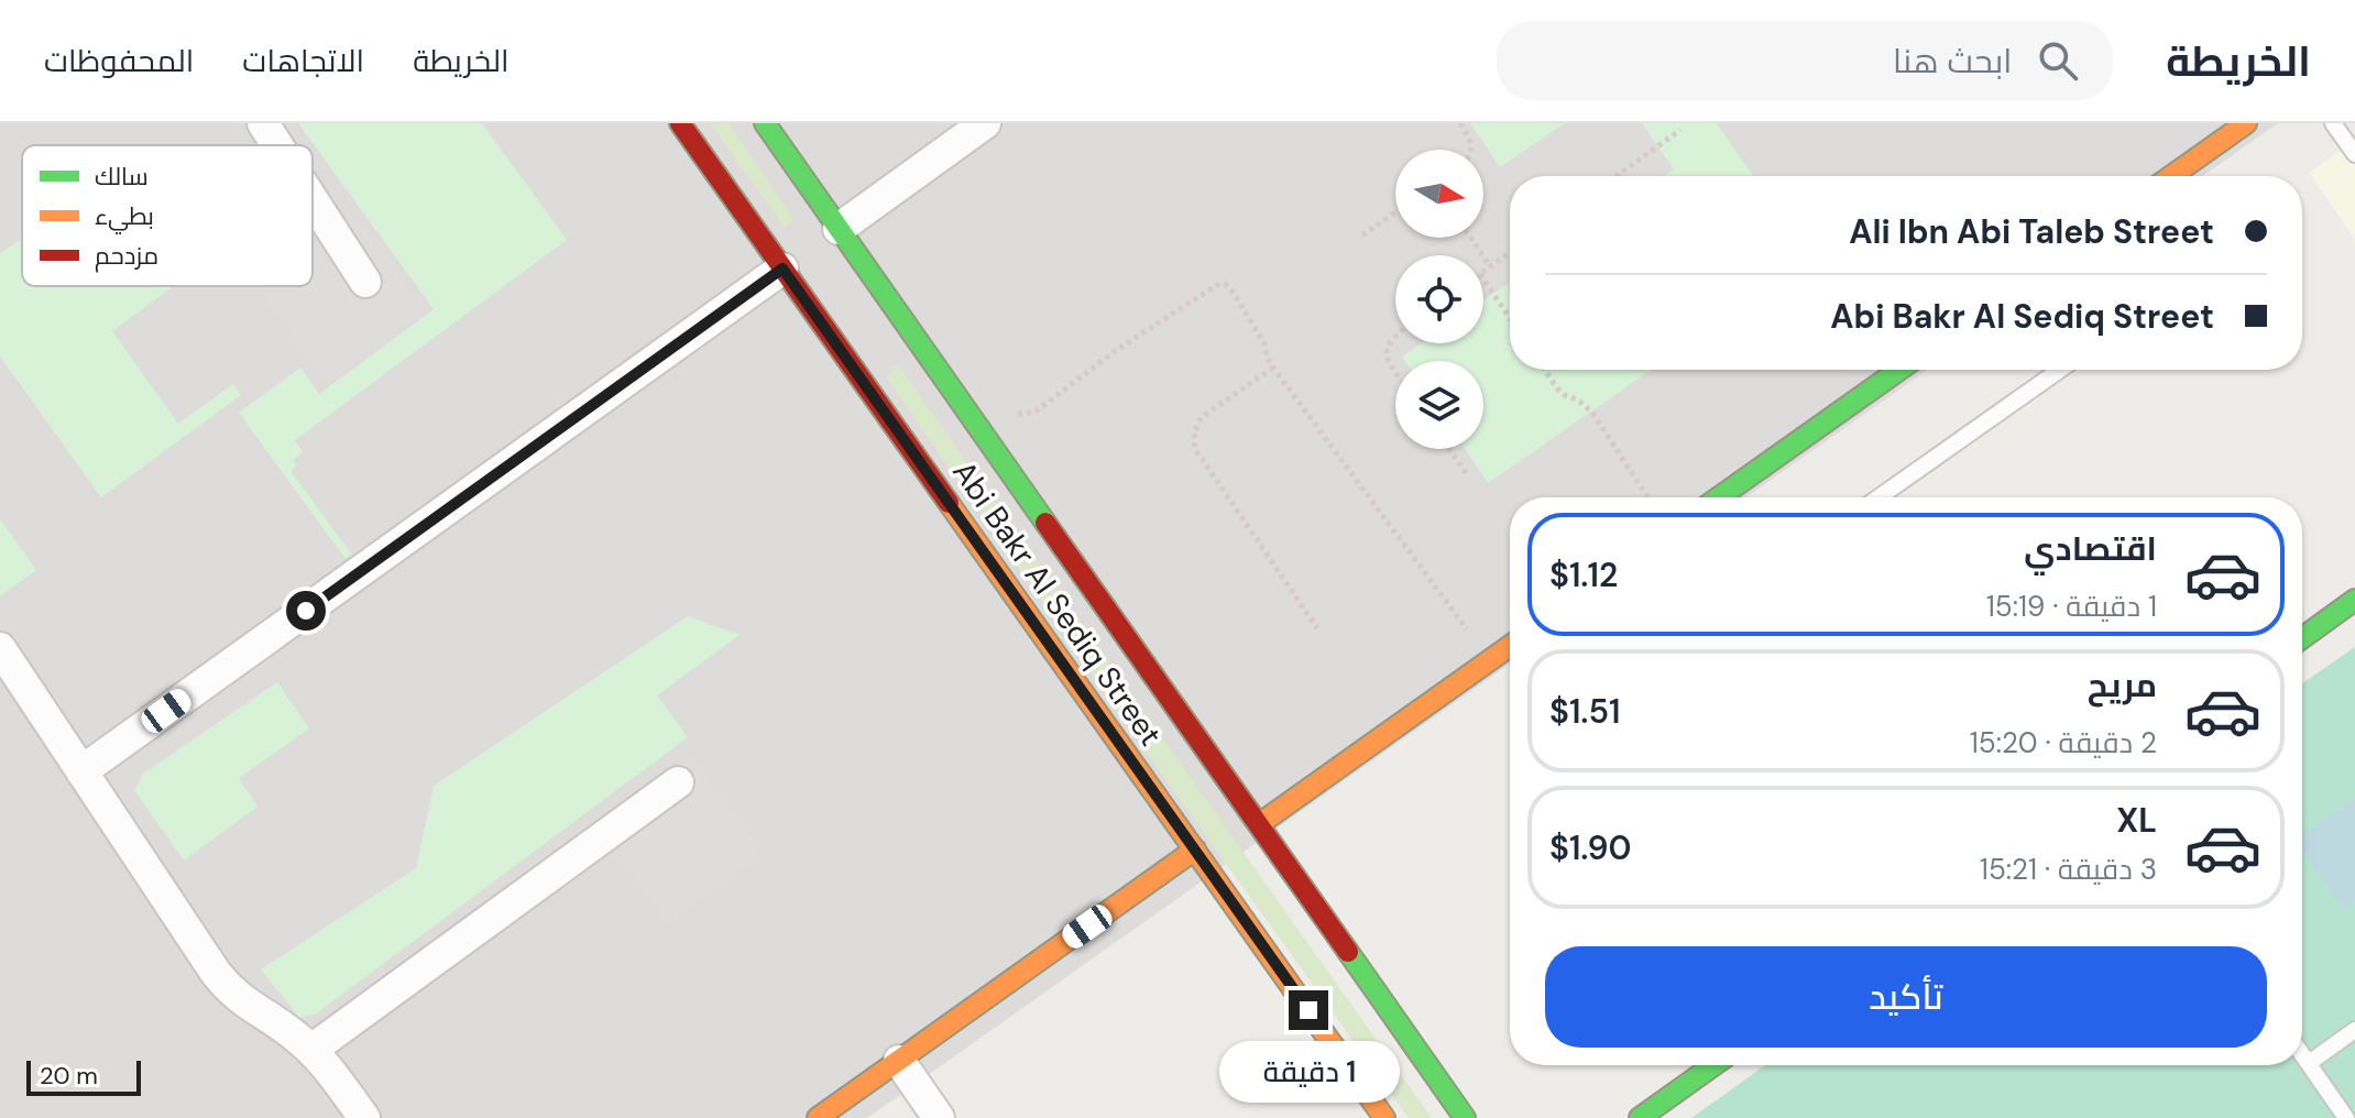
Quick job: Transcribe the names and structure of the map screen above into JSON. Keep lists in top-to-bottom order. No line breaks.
{"streets":{"main road":["Abi Bakr Al Sediq Street"]},"legend":["سالك","بطيء","مزدحم"],"scale_bar":"20 m","north":"right","page":{"header":"الخريطة","search":"ابحث هنا","nav":["الخريطة","الاتجاهات","المحفوظات"],"banner":["Ali Ibn Abi Taleb Street","Abi Bakr Al Sediq Street"],"list":[{"name":"اقتصادي","note":"1 دقيقة · 15:19","value":"$1.12"},{"name":"مريح","note":"2 دقيقة · 15:20","value":"$1.51"},{"name":"XL","note":"3 دقيقة · 15:21","value":"$1.90"}],"buttons":"تأكيد","bubble":"1 دقيقة","scale":"20 m"}}
